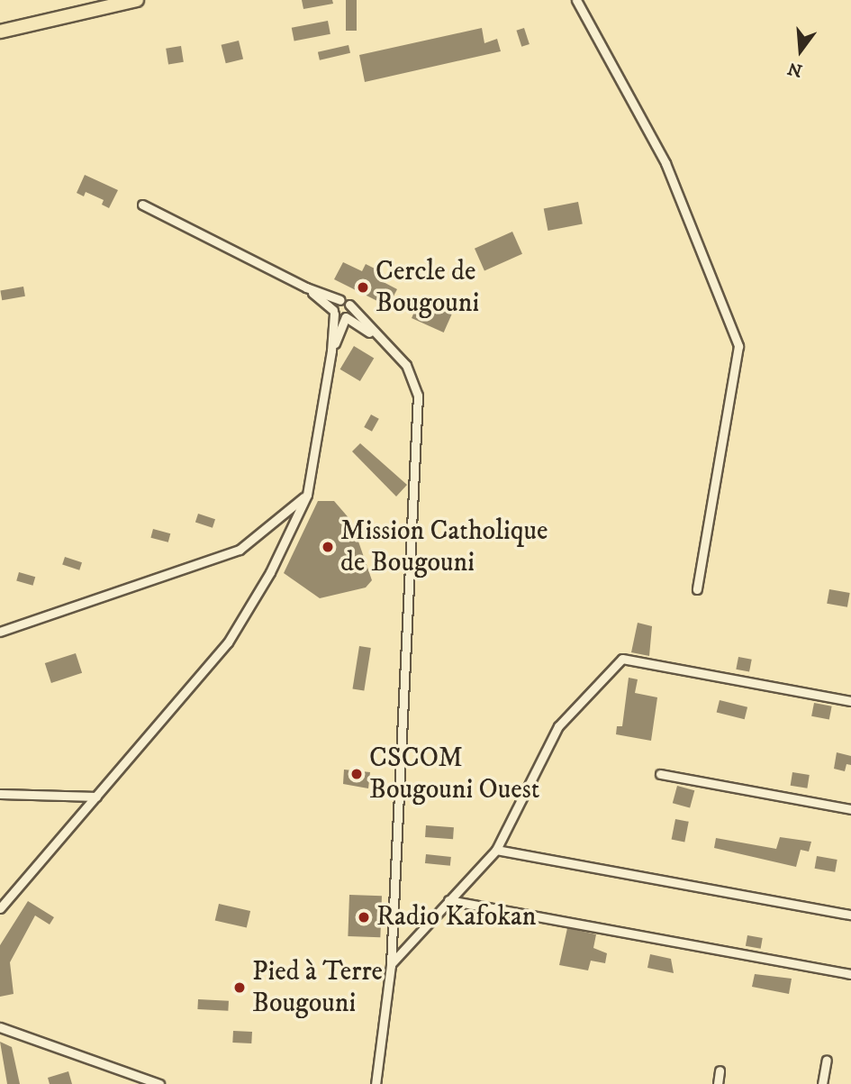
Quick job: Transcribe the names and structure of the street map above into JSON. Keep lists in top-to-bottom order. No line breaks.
{"places":["Cercle de Bougouni","Mission Catholique de Bougouni","CSCOM Bougouni Ouest","Radio Kafokan","Pied à Terre Bougouni"],"north":"bottom"}
